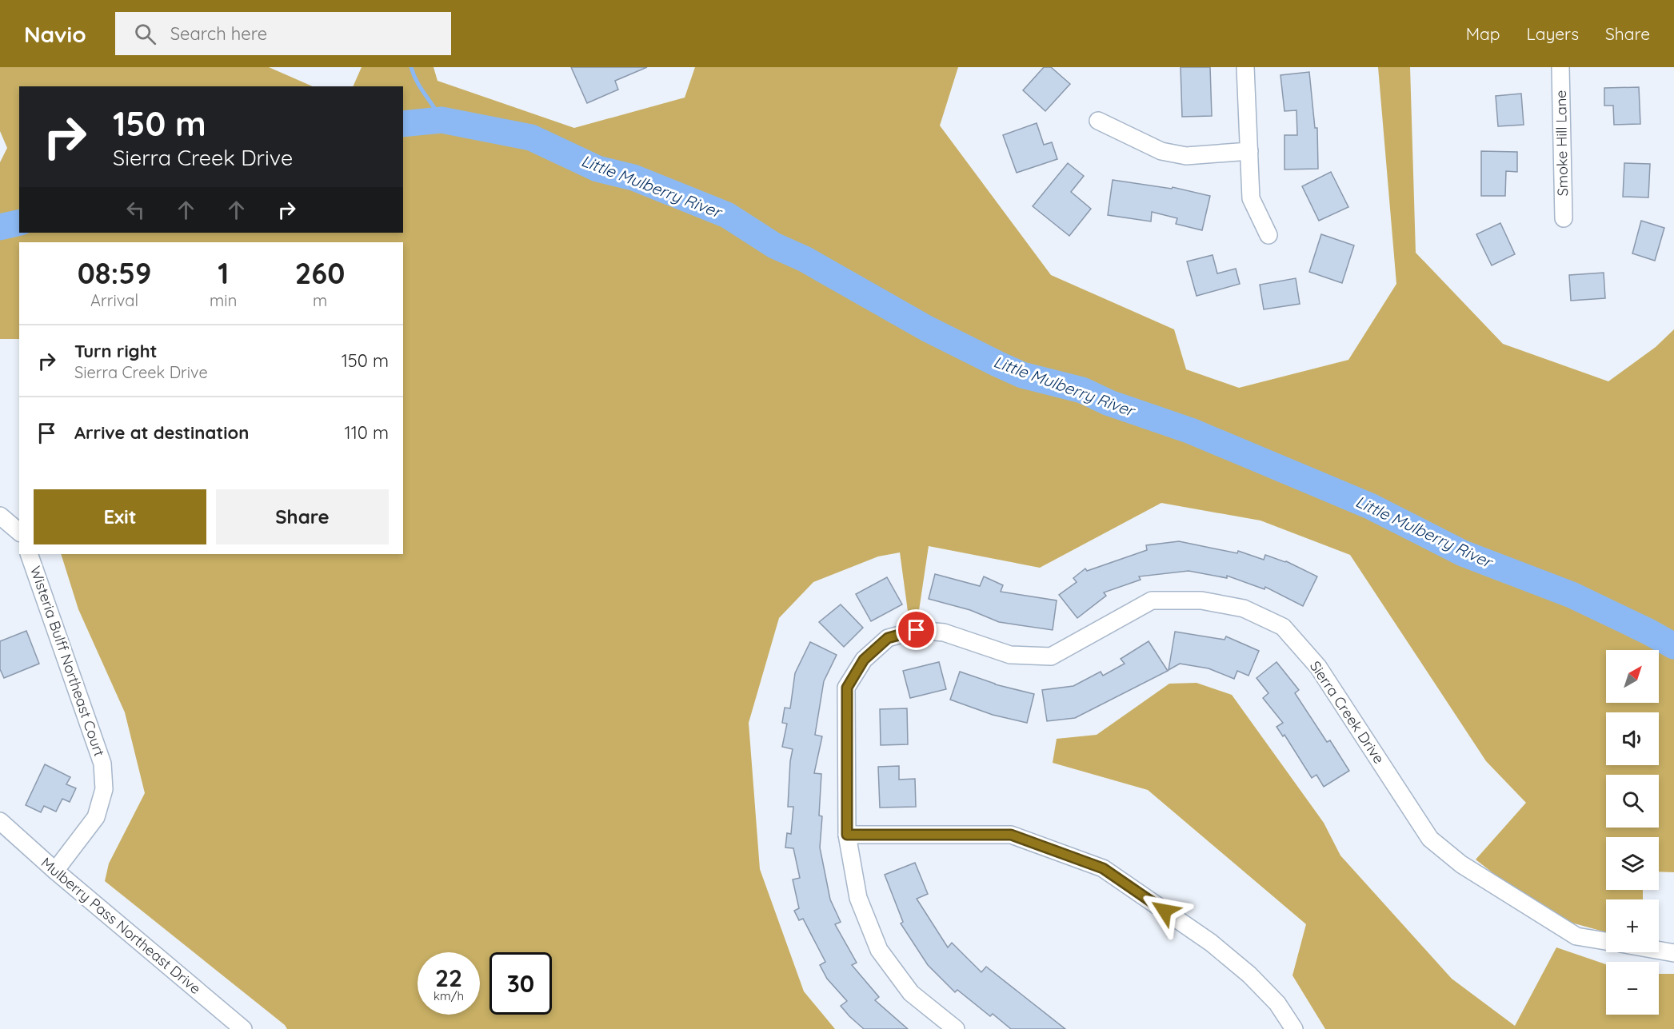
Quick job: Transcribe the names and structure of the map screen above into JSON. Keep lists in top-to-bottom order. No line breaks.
{"streets":{"street":["Smoke Hill Lane","Wisteria Bulff Northeast Court","Sierra Creek Drive","Mulberry Pass Northeast Drive"]},"crossings":[["Wisteria Bulff Northeast Court","Mulberry Pass Northeast Drive"]],"water":["Little Mulberry River"],"north":"top right","page":{"header":"Navio","search":"Search here","nav":["Map","Layers","Share"],"turn":["150 m","Sierra Creek Drive"],"eta":["08:59","Arrival","1","min","260","m"],"list":[{"name":"Turn right","note":"Sierra Creek Drive","value":"150 m"},{"name":"Arrive at destination","value":"110 m"}],"buttons":["Exit","Share"],"map_buttons":["+","−"],"speed":"22 km/h","limit":"30"}}
